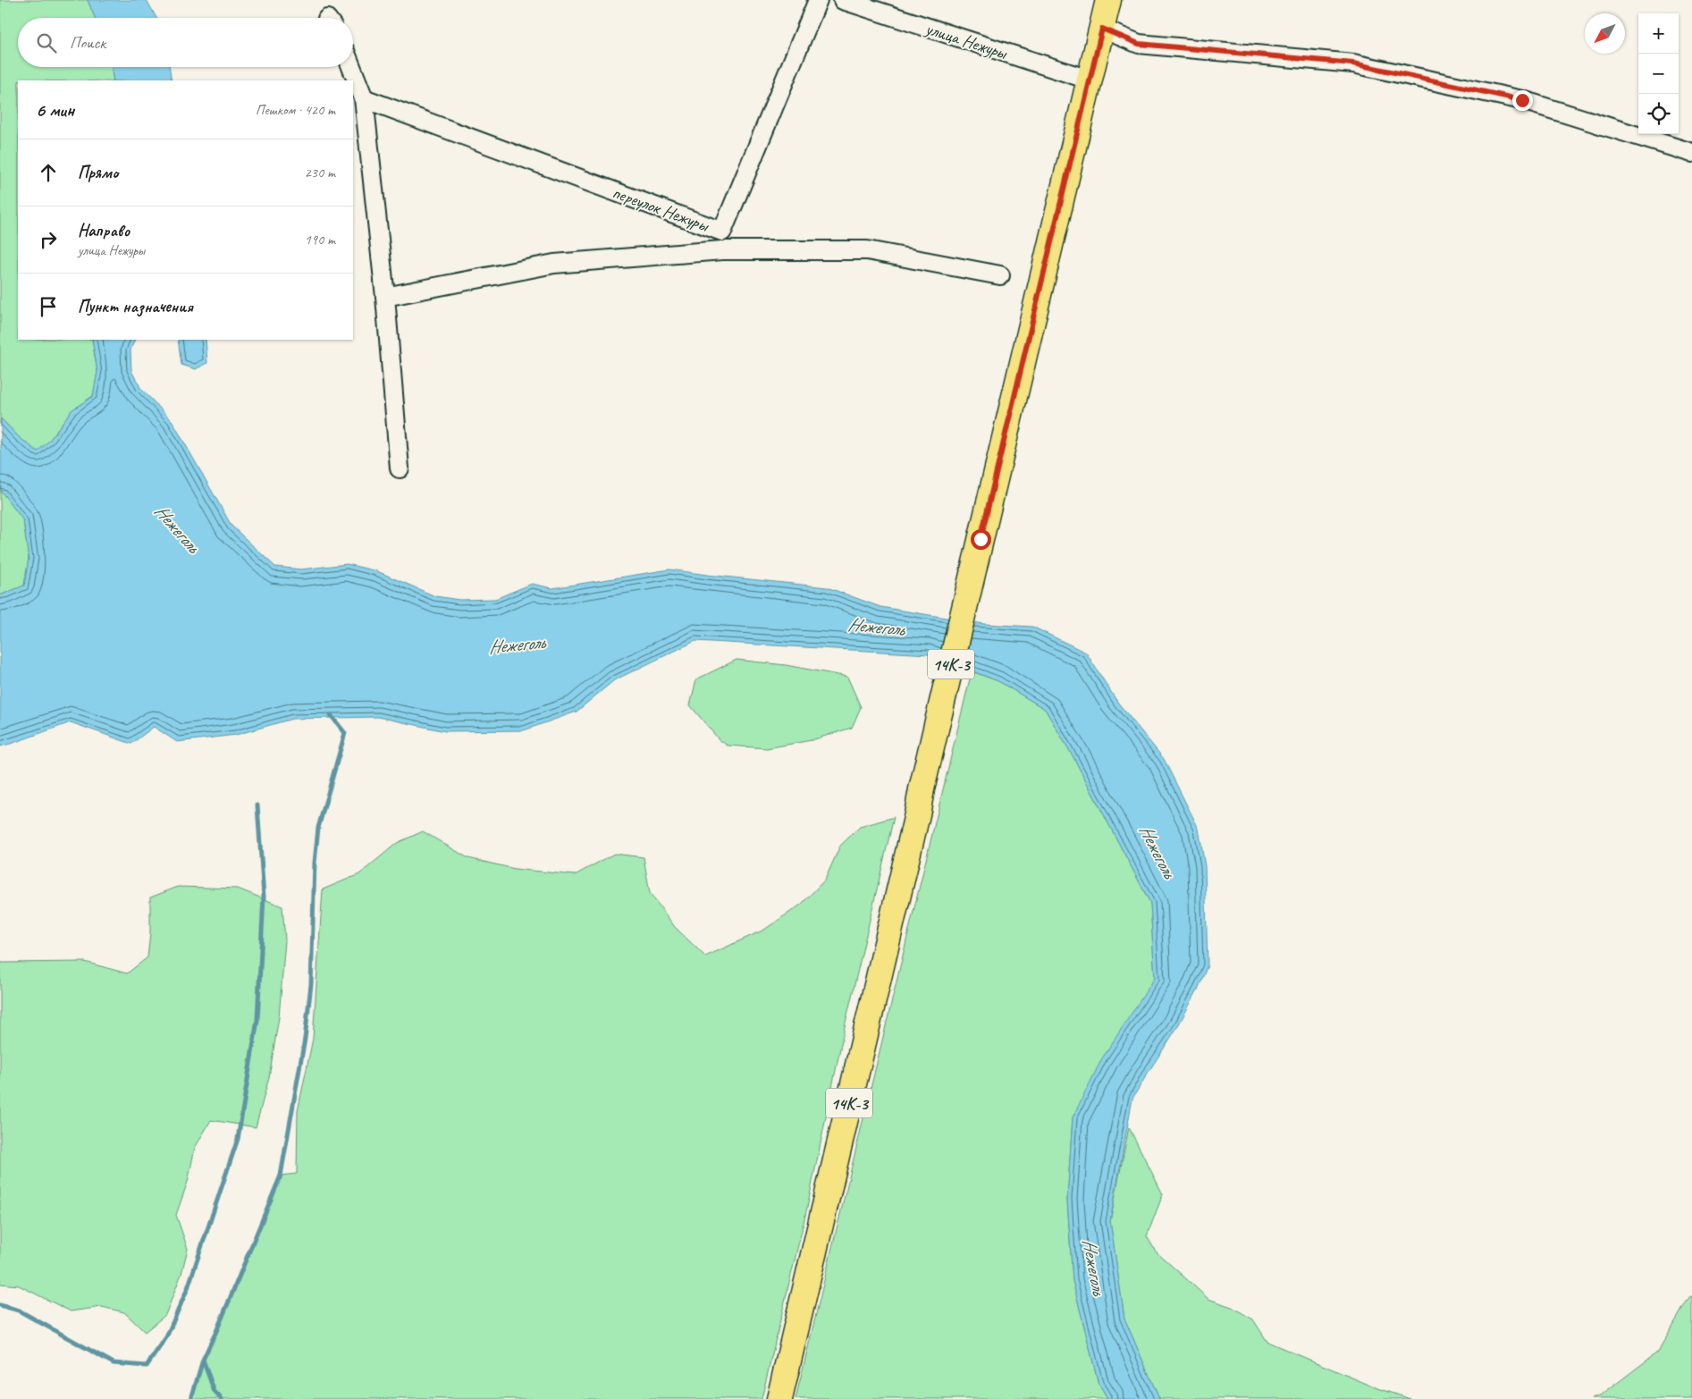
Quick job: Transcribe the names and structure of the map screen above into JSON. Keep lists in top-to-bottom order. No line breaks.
{"streets":{"main road":["14К-3"],"street":["улица Нежуры","переулок Нежуры"]},"crossings":[["улица Нежуры","14К-3"]],"water":["Нежеголь"],"north":"bottom left","page":{"map_buttons":["+","−"],"search":"Поиск","heading":["6 мин","Пешком · 420 m"],"list":[["Прямо","230 m"],["Направо","улица Нежуры","190 m"],"Пункт назначения"]}}
